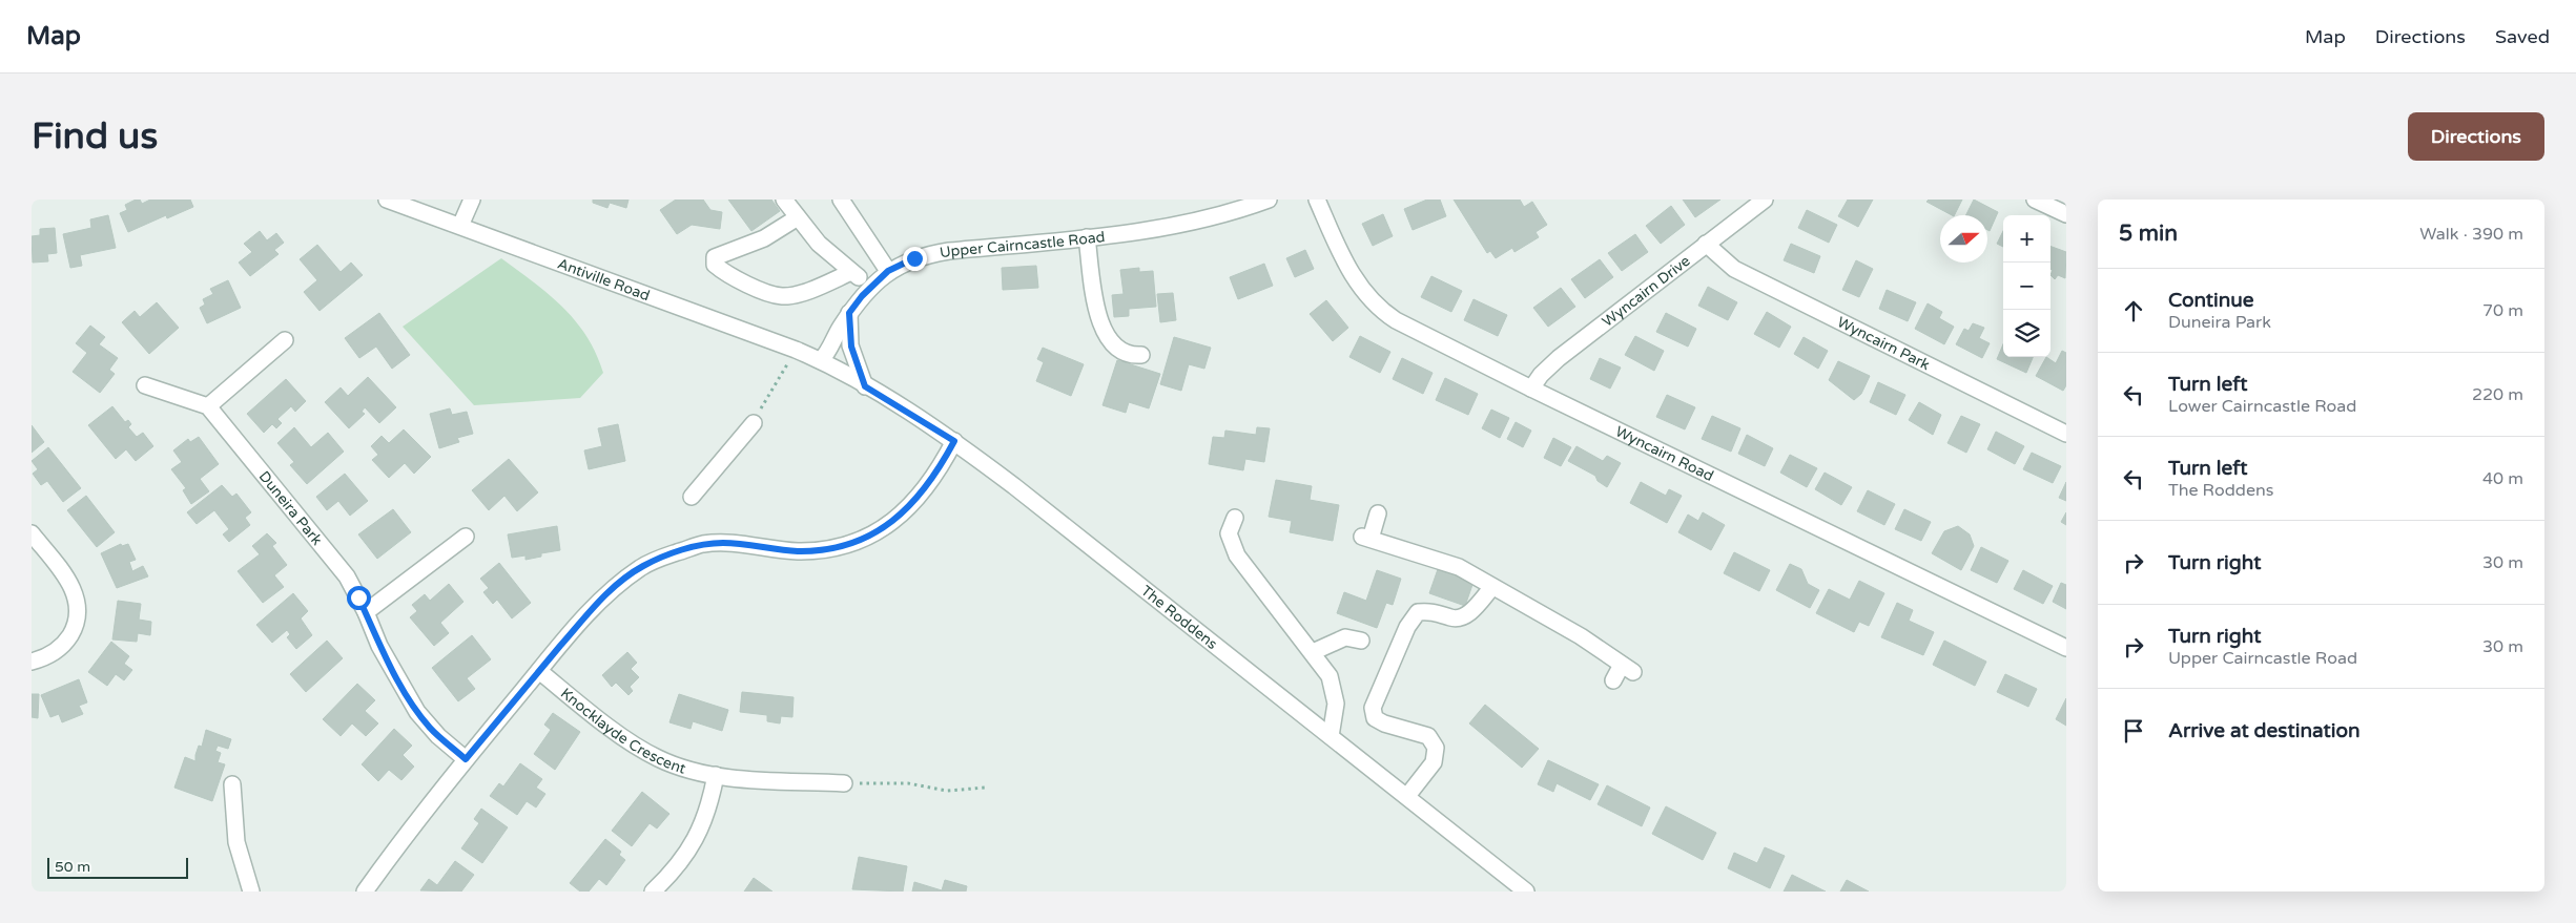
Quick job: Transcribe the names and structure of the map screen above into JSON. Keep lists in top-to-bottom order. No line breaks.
{"streets":{"street":["Upper Cairncastle Road","Antiville Road","Wyncairn Drive","Wyncairn Park","Wyncairn Road","Duneira Park","The Roddens","Knocklayde Crescent"]},"crossings":[["Upper Cairncastle Road","Antiville Road"],["Upper Cairncastle Road","The Roddens"],["Antiville Road","The Roddens"],["Wyncairn Drive","Wyncairn Park"],["Wyncairn Drive","Wyncairn Road"]],"scale_bar":"50 m","north":"right","page":{"header":"Map","nav":["Map","Directions","Saved"],"buttons":"Directions","title":"Find us","heading":["5 min","Walk · 390 m"],"map_buttons":["+","−"],"list":[["Continue","Duneira Park","70 m"],["Turn left","Lower Cairncastle Road","220 m"],["Turn left","The Roddens","40 m"],["Turn right","30 m"],["Turn right","Upper Cairncastle Road","30 m"],"Arrive at destination"],"scale":"50 m"}}
